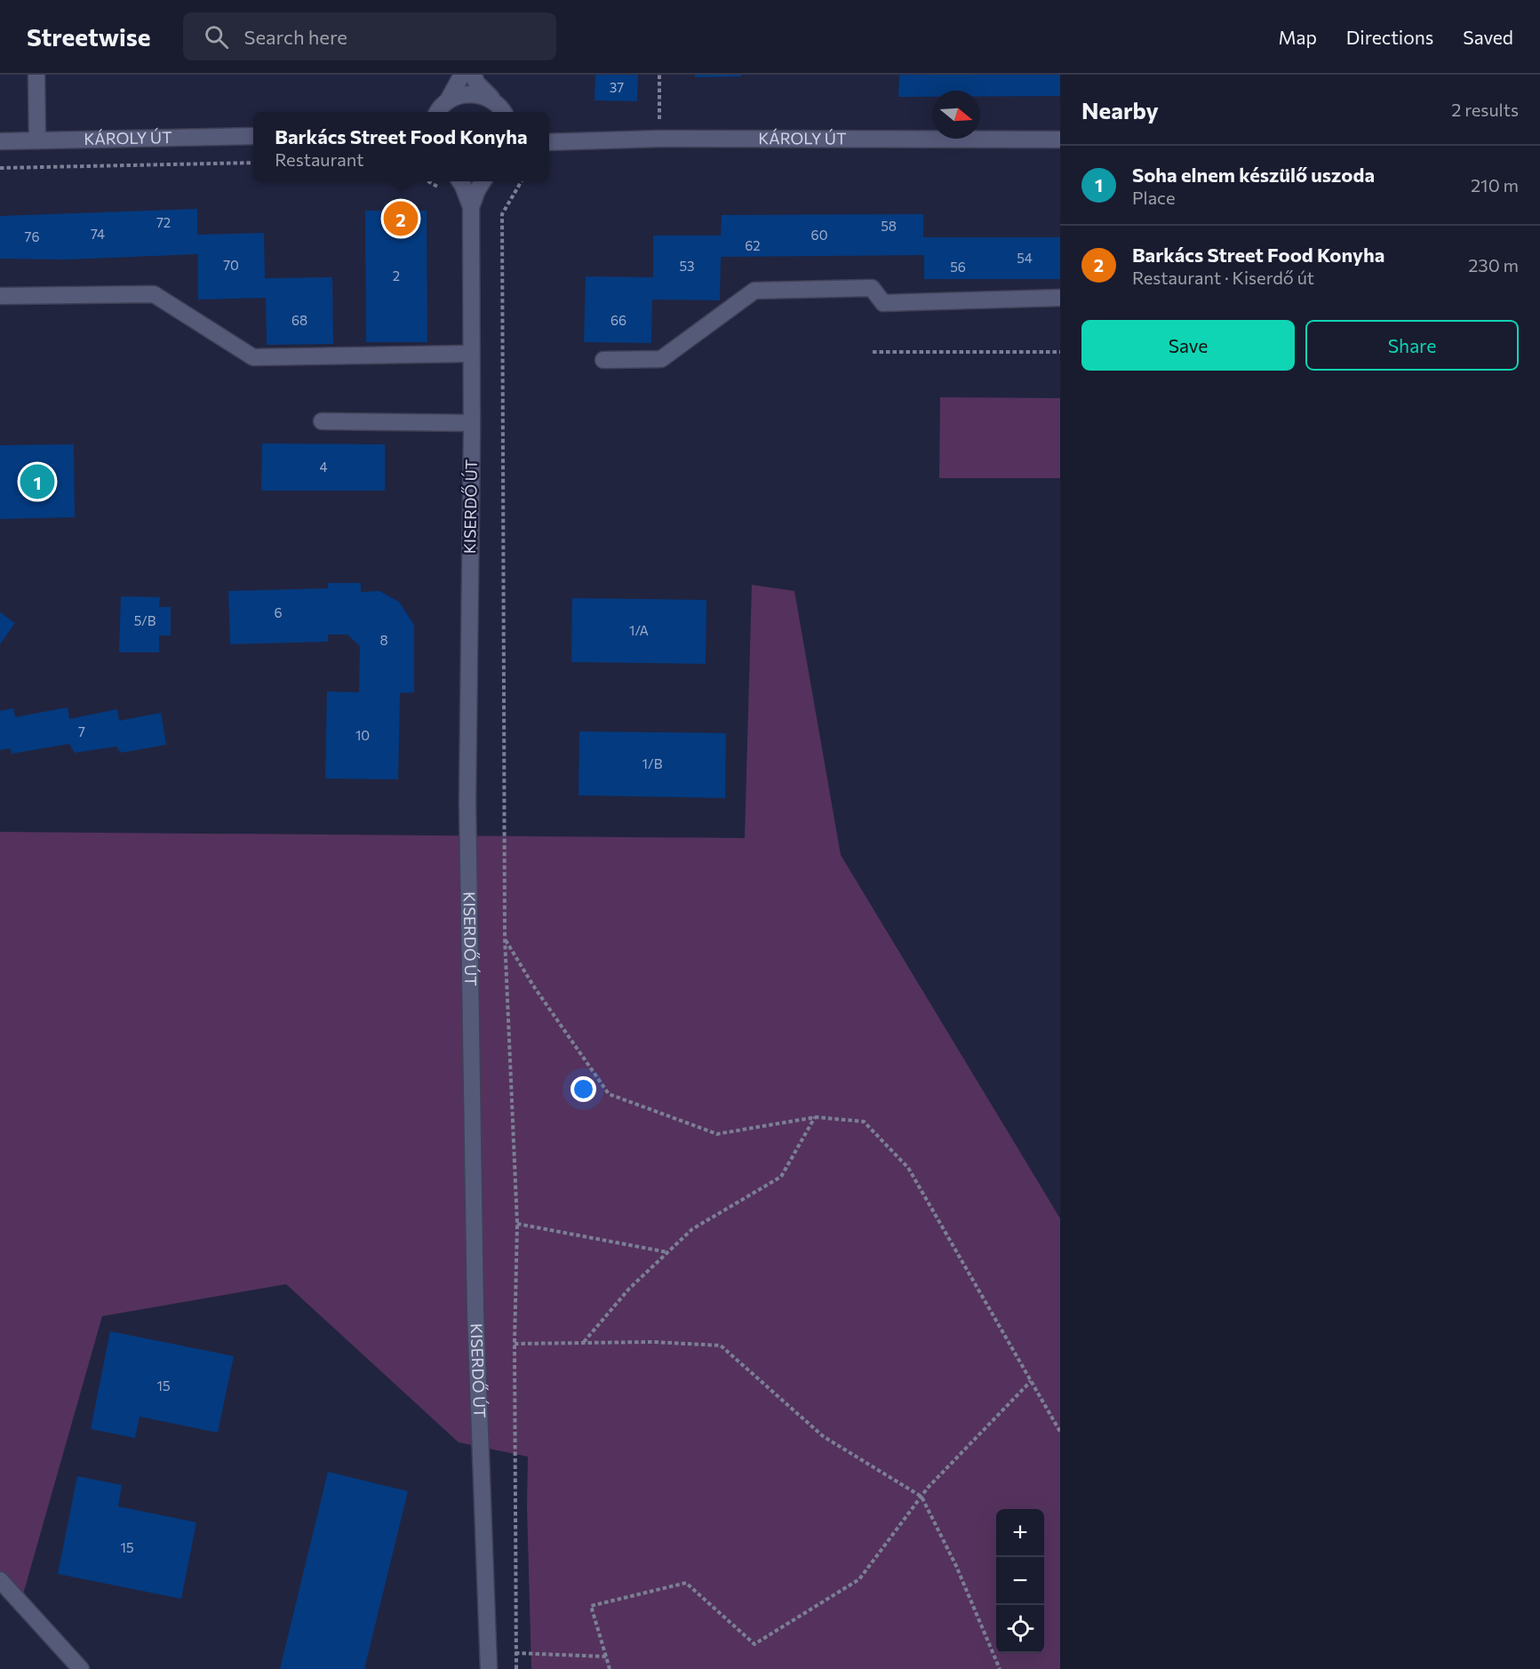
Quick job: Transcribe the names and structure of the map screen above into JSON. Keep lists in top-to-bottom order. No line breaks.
{"streets":{"street":["KÁROLY ÚT","KISERDŐ ÚT"]},"house_numbers":["37","72","58","74","60","76","62","54","70","53","56","2","68","66","4","6","5/B","1/A","8","7","10","1/B","15","15"],"north":"right","page":{"header":"Streetwise","search":"Search here","nav":["Map","Directions","Saved"],"heading":["Nearby","2 results"],"popup":["Barkács Street Food Konyha","Restaurant"],"list":[{"mark":"1","name":"Soha elnem készülő uszoda","note":"Place","value":"210 m"},{"mark":"2","name":"Barkács Street Food Konyha","note":"Restaurant · Kiserdő út","value":"230 m"}],"pins":["2","1"],"buttons":["Save","Share"],"map_buttons":["+","−"]}}
